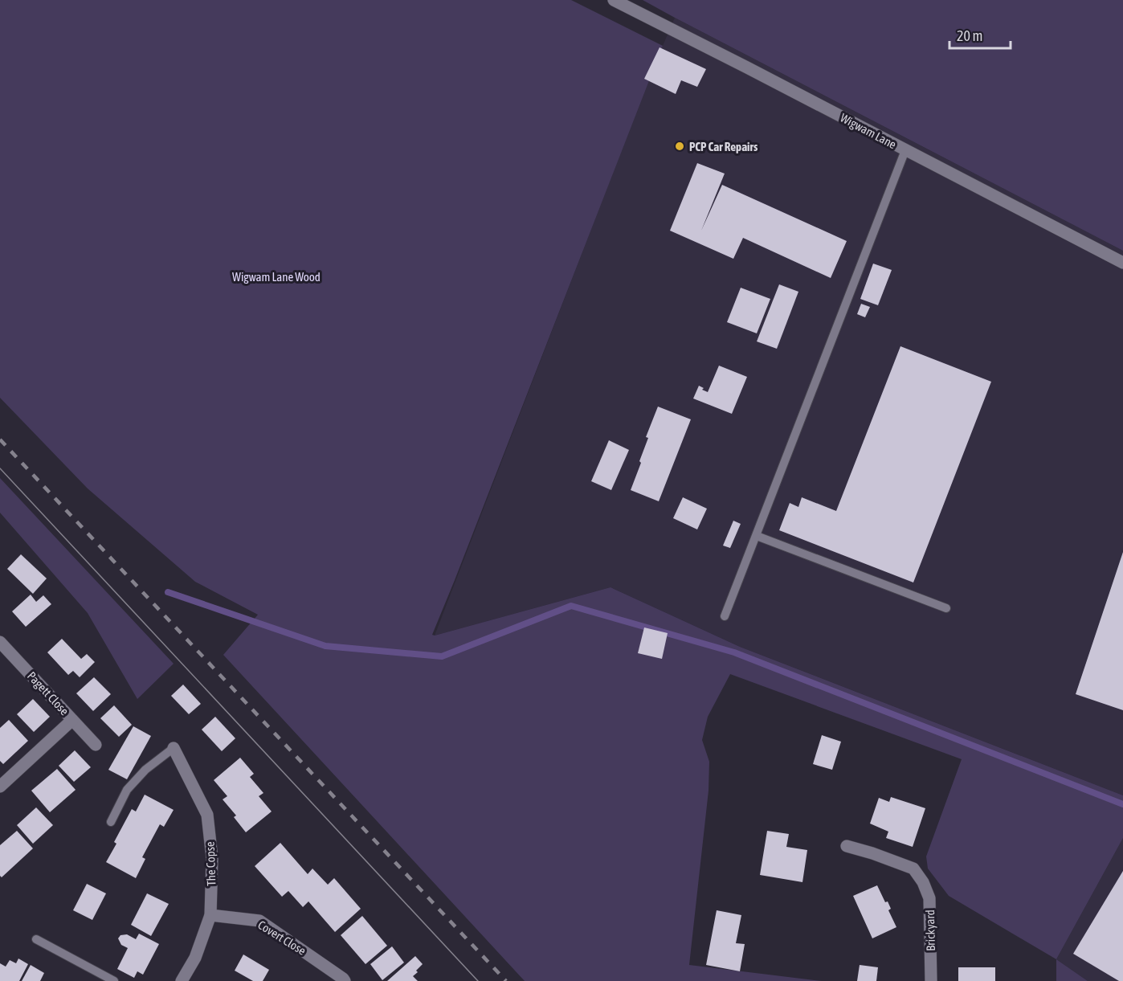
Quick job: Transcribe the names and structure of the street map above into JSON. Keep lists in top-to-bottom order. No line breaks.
{"streets":{"street":["Wigwam Lane","Pagett Close","The Copse","Brickyard","Covert Close"]},"crossings":[["The Copse","Covert Close"]],"parks":["Wigwam Lane Wood"],"places":["PCP Car Repairs"],"scale_bar":"20 m"}
